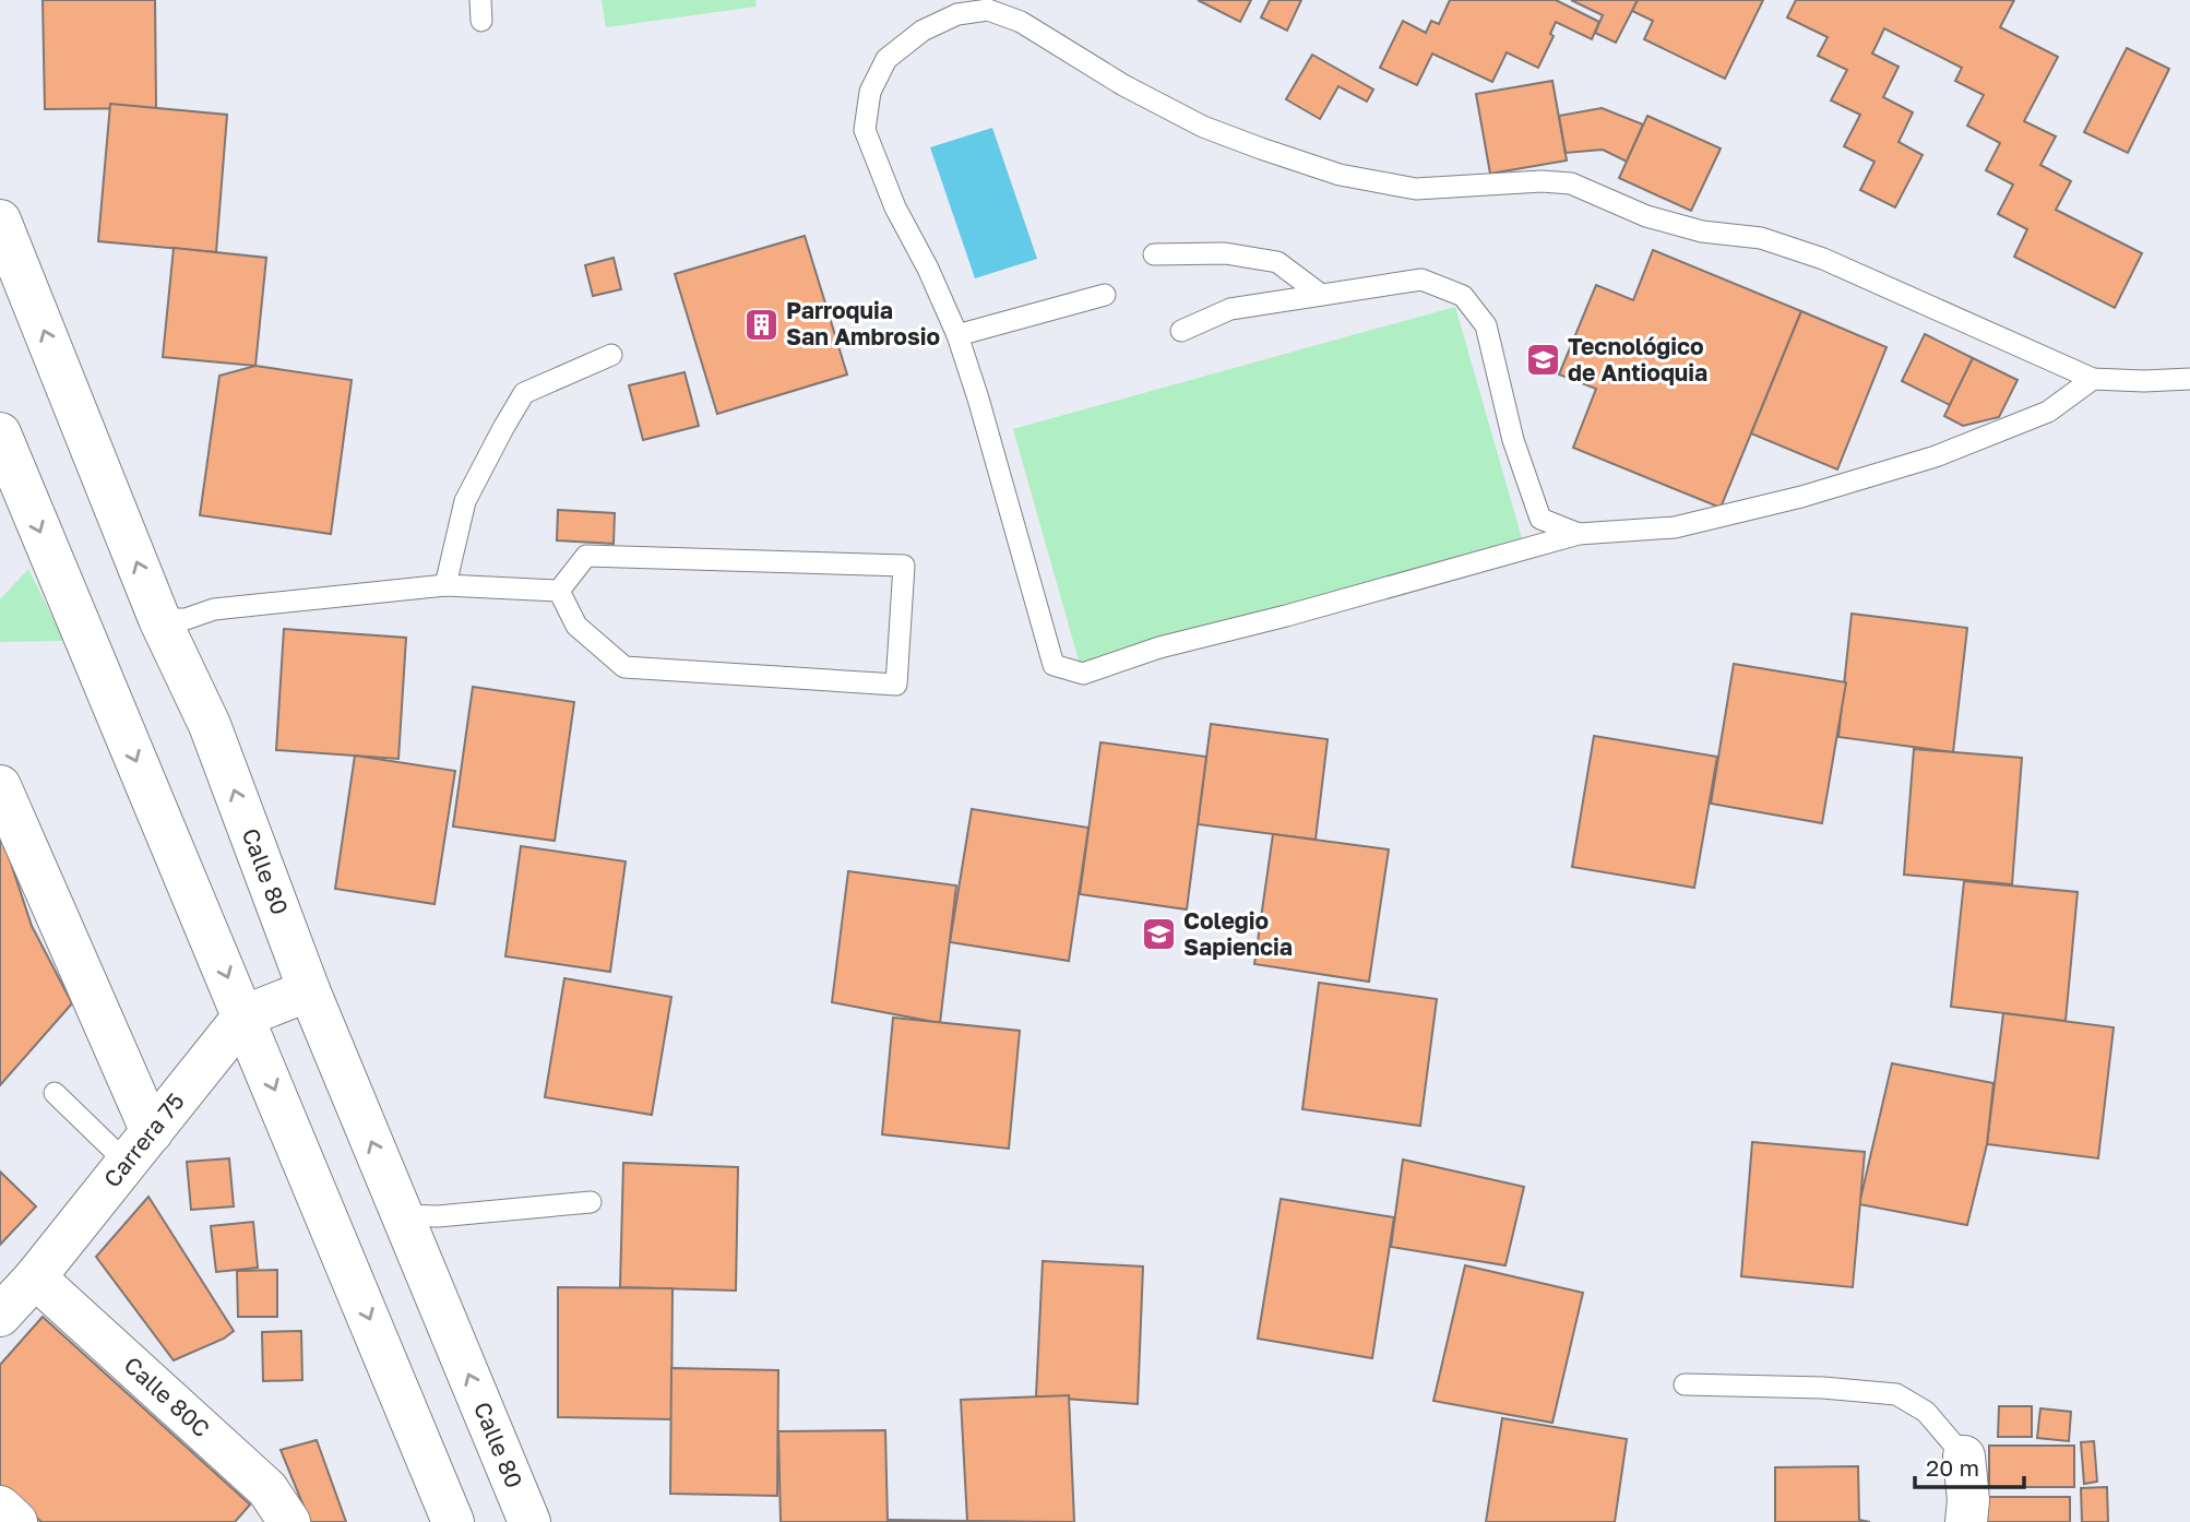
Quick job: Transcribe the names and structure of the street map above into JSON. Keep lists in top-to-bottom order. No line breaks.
{"streets":{"main road":["Calle 80","Carrera 75","Calle 80C"]},"crossings":[["Calle 80","Carrera 75"],["Carrera 75","Calle 80C"]],"places":{"building":["Parroquia San Ambrosio"],"school or university":["Tecnológico de Antioquia","Colegio Sapiencia"]},"scale_bar":"20 m"}
